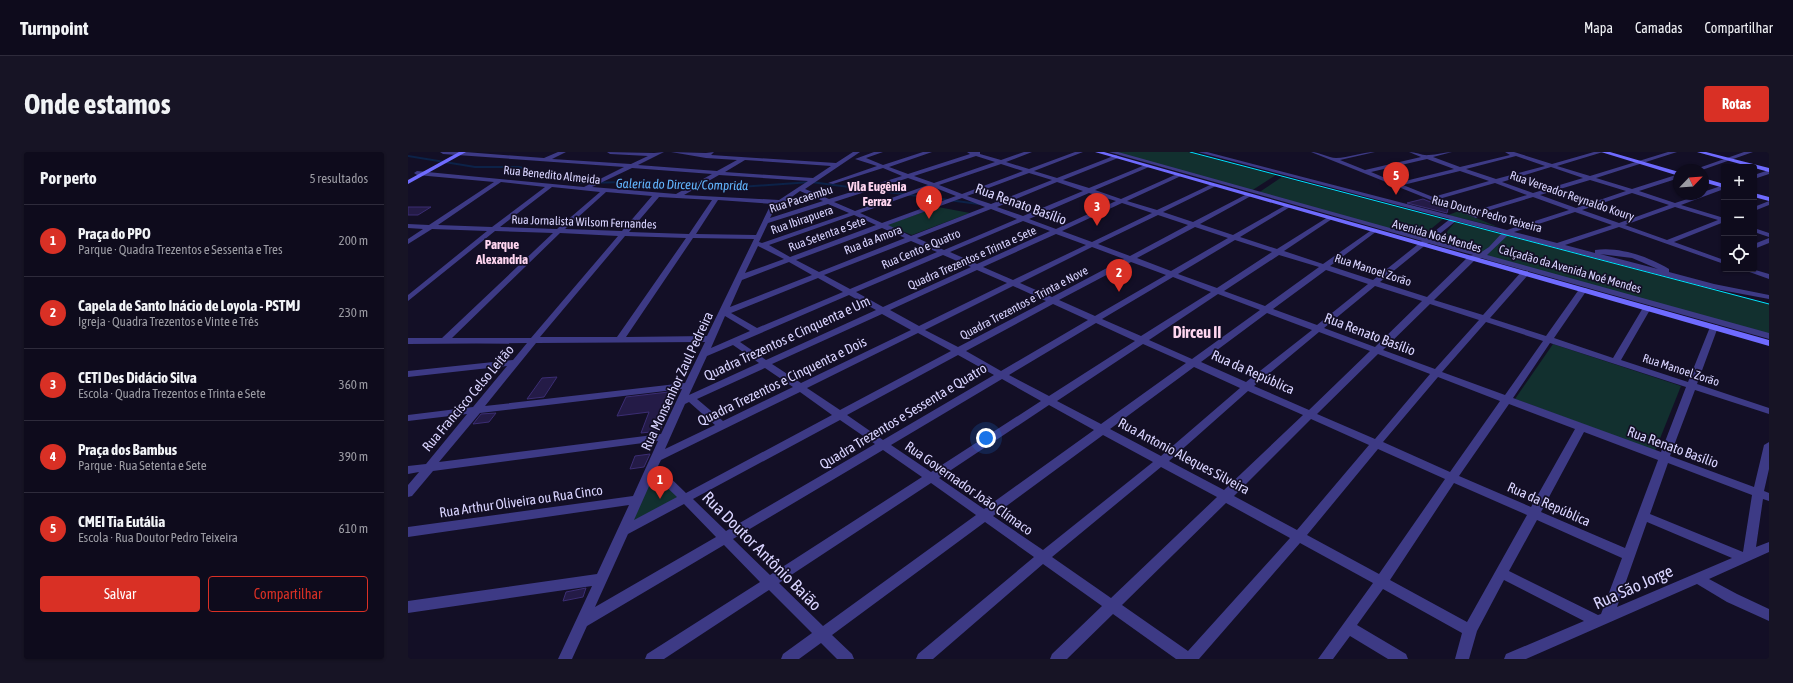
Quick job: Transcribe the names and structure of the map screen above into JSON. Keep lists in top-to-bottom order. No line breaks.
{"streets":{"main road":["Avenida Noé Mendes"],"street":["Rua Benedito Almeida","Rua Vereador Reynaldo Koury","Rua Pacaembu","Rua Renato Basílio","Rua Doutor Pedro Teixeira","Rua Ibirapuera","Rua Jornalista Wilsom Fernandes","Rua Setenta e Sete","Rua da Amora","Rua Cento e Quatro","Quadra Trezentos e Trinta e Sete","Calçadão da Avenida Noé Mendes","Rua Manoel Zorão","Quadra Trezentos e Trinta e Nove","Quadra Trezentos e Cinquenta e Um","Rua da República","Rua Monsenhor Zaul Pedreira","Quadra Trezentos e Cinquenta e Dois","Rua Francisco Celso Leitão","Quadra Trezentos e Sessenta e Quatro","Rua Antonio Aleques Silveira","Rua Governador João Clímaco","Rua Arthur Oliveira ou Rua Cinco","Rua Doutor Antônio Baião","Rua São Jorge"]},"crossings":[["Rua Benedito Almeida","Rua Monsenhor Zaul Pedreira"],["Rua Benedito Almeida","Rua Francisco Celso Leitão"],["Rua Pacaembu","Rua Renato Basílio"],["Rua Pacaembu","Rua Manoel Zorão"],["Rua Pacaembu","Rua da República"],["Rua Pacaembu","Rua Monsenhor Zaul Pedreira"],["Rua Renato Basílio","Rua Ibirapuera"],["Rua Renato Basílio","Rua Setenta e Sete"],["Rua Renato Basílio","Rua da Amora"],["Rua Renato Basílio","Rua Cento e Quatro"],["Rua Renato Basílio","Quadra Trezentos e Trinta e Sete"],["Rua Renato Basílio","Quadra Trezentos e Trinta e Nove"],["Rua Renato Basílio","Rua Monsenhor Zaul Pedreira"],["Rua Renato Basílio","Quadra Trezentos e Cinquenta e Dois"],["Rua Renato Basílio","Quadra Trezentos e Sessenta e Quatro"],["Rua Ibirapuera","Rua Jornalista Wilsom Fernandes"],["Rua Ibirapuera","Rua Manoel Zorão"],["Rua Ibirapuera","Rua da República"],["Rua Ibirapuera","Rua Monsenhor Zaul Pedreira"],["Rua Jornalista Wilsom Fernandes","Rua Monsenhor Zaul Pedreira"],["Rua Jornalista Wilsom Fernandes","Rua Francisco Celso Leitão"],["Rua Setenta e Sete","Rua Manoel Zorão"],["Rua Setenta e Sete","Rua da República"],["Rua Setenta e Sete","Rua Monsenhor Zaul Pedreira"],["Avenida Noé Mendes","Rua da Amora"],["Avenida Noé Mendes","Rua Cento e Quatro"],["Avenida Noé Mendes","Quadra Trezentos e Trinta e Sete"],["Avenida Noé Mendes","Calçadão da Avenida Noé Mendes"],["Avenida Noé Mendes","Quadra Trezentos e Trinta e Nove"],["Avenida Noé Mendes","Quadra Trezentos e Cinquenta e Dois"],["Avenida Noé Mendes","Quadra Trezentos e Sessenta e Quatro"],["Rua da Amora","Calçadão da Avenida Noé Mendes"],["Rua da Amora","Rua Manoel Zorão"],["Rua da Amora","Rua da República"],["Rua da Amora","Rua Monsenhor Zaul Pedreira"],["Rua da Amora","Rua Antonio Aleques Silveira"],["Rua Cento e Quatro","Rua Manoel Zorão"],["Rua Cento e Quatro","Rua da República"],["Rua Cento e Quatro","Rua Monsenhor Zaul Pedreira"],["Rua Cento e Quatro","Rua Antonio Aleques Silveira"],["Rua Cento e Quatro","Rua Governador João Clímaco"],["Quadra Trezentos e Trinta e Sete","Rua Manoel Zorão"],["Quadra Trezentos e Trinta e Sete","Quadra Trezentos e Cinquenta e Um"],["Quadra Trezentos e Trinta e Sete","Rua da República"],["Quadra Trezentos e Trinta e Sete","Rua Antonio Aleques Silveira"],["Rua Manoel Zorão","Quadra Trezentos e Trinta e Nove"],["Rua Manoel Zorão","Quadra Trezentos e Cinquenta e Dois"],["Rua Manoel Zorão","Quadra Trezentos e Sessenta e Quatro"],["Quadra Trezentos e Trinta e Nove","Rua da República"],["Quadra Trezentos e Trinta e Nove","Rua Monsenhor Zaul Pedreira"],["Quadra Trezentos e Trinta e Nove","Rua Antonio Aleques Silveira"],["Quadra Trezentos e Trinta e Nove","Rua Governador João Clímaco"],["Quadra Trezentos e Trinta e Nove","Rua Doutor Antônio Baião"],["Quadra Trezentos e Cinquenta e Um","Rua Monsenhor Zaul Pedreira"],["Quadra Trezentos e Cinquenta e Um","Rua Antonio Aleques Silveira"],["Quadra Trezentos e Cinquenta e Um","Rua Governador João Clímaco"],["Rua da República","Rua Monsenhor Zaul Pedreira"],["Rua da República","Quadra Trezentos e Cinquenta e Dois"],["Rua da República","Quadra Trezentos e Sessenta e Quatro"],["Rua Monsenhor Zaul Pedreira","Quadra Trezentos e Cinquenta e Dois"],["Rua Monsenhor Zaul Pedreira","Quadra Trezentos e Sessenta e Quatro"],["Rua Monsenhor Zaul Pedreira","Rua Arthur Oliveira ou Rua Cinco"],["Rua Monsenhor Zaul Pedreira","Rua Doutor Antônio Baião"],["Quadra Trezentos e Cinquenta e Dois","Rua Antonio Aleques Silveira"],["Quadra Trezentos e Cinquenta e Dois","Rua Governador João Clímaco"],["Quadra Trezentos e Cinquenta e Dois","Rua Doutor Antônio Baião"],["Quadra Trezentos e Sessenta e Quatro","Rua Antonio Aleques Silveira"],["Quadra Trezentos e Sessenta e Quatro","Rua Governador João Clímaco"],["Quadra Trezentos e Sessenta e Quatro","Rua Doutor Antônio Baião"]],"districts":["Vila Eugênia Ferraz","Parque Alexandria","Dirceu II"],"water":["Galeria do Dirceu/Comprida"],"north":"top right","page":{"header":"Turnpoint","nav":["Mapa","Camadas","Compartilhar"],"buttons":["Rotas",["Salvar","Compartilhar"]],"title":"Onde estamos","heading":["Por perto","5 resultados"],"pins":["5","4","3","2","1"],"map_buttons":["+","−"],"list":[{"mark":"1","name":"Praça do PPO","note":"Parque · Quadra Trezentos e Sessenta e Tres","value":"200 m"},{"mark":"2","name":"Capela de Santo Inácio de Loyola - PSTMJ","note":"Igreja · Quadra Trezentos e Vinte e Três","value":"230 m"},{"mark":"3","name":"CETI Des Didácio Silva","note":"Escola · Quadra Trezentos e Trinta e Sete","value":"360 m"},{"mark":"4","name":"Praça dos Bambus","note":"Parque · Rua Setenta e Sete","value":"390 m"},{"mark":"5","name":"CMEI Tia Eutália","note":"Escola · Rua Doutor Pedro Teixeira","value":"610 m"}]}}
